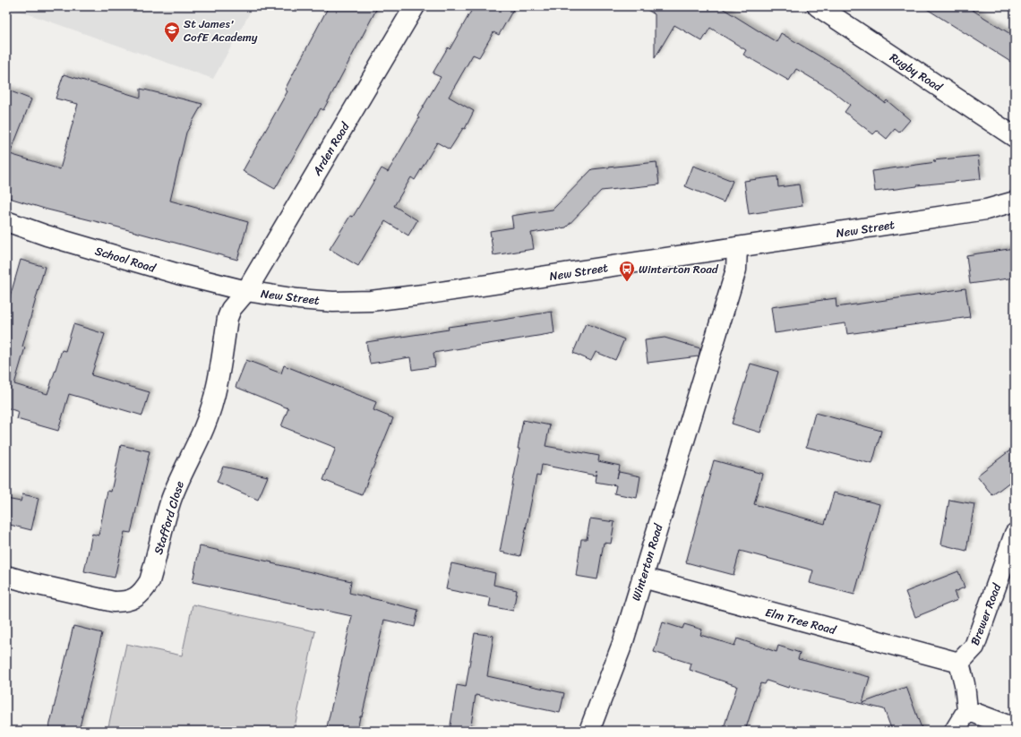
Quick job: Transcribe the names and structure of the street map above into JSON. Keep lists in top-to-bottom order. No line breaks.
{"streets":{"street":["Rugby Road","Arden Road","New Street","School Road","Stafford Close","Winterton Road","Brewer Road","Elm Tree Road"]},"crossings":[["Arden Road","New Street"],["Arden Road","School Road"],["Arden Road","Stafford Close"],["New Street","School Road"],["New Street","Stafford Close"],["New Street","Winterton Road"],["School Road","Stafford Close"],["Winterton Road","Elm Tree Road"],["Brewer Road","Elm Tree Road"]],"places":{"school or university":["St James' CofE Academy"],"bus stop":["Winterton Road"]}}
